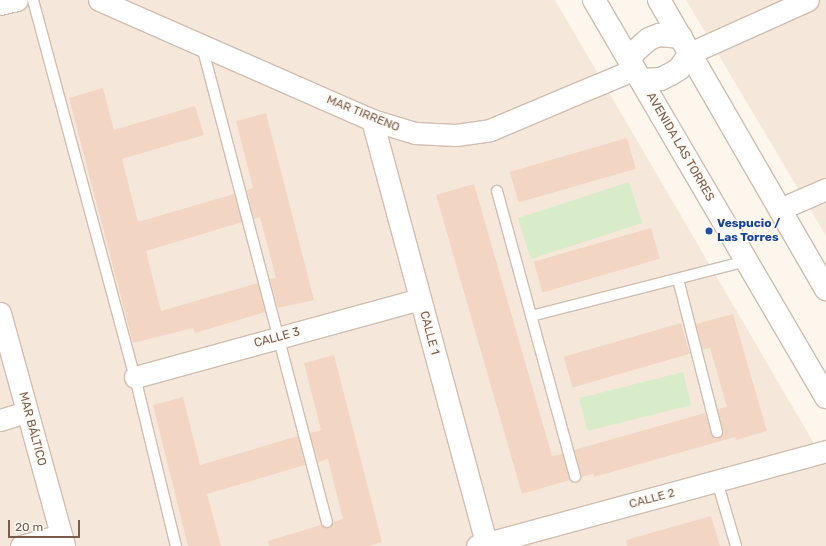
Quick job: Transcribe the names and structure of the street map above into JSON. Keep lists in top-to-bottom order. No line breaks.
{"streets":{"main road":["AVENIDA LAS TORRES"],"street":["MAR TIRRENO","CALLE 1","CALLE 3","MAR BÁLTICO","CALLE 2"]},"crossings":[["MAR TIRRENO","AVENIDA LAS TORRES"],["MAR TIRRENO","CALLE 1"],["CALLE 1","CALLE 3"],["CALLE 1","CALLE 2"]],"places":["Vespucio / Las Torres"],"scale_bar":"20 m"}
